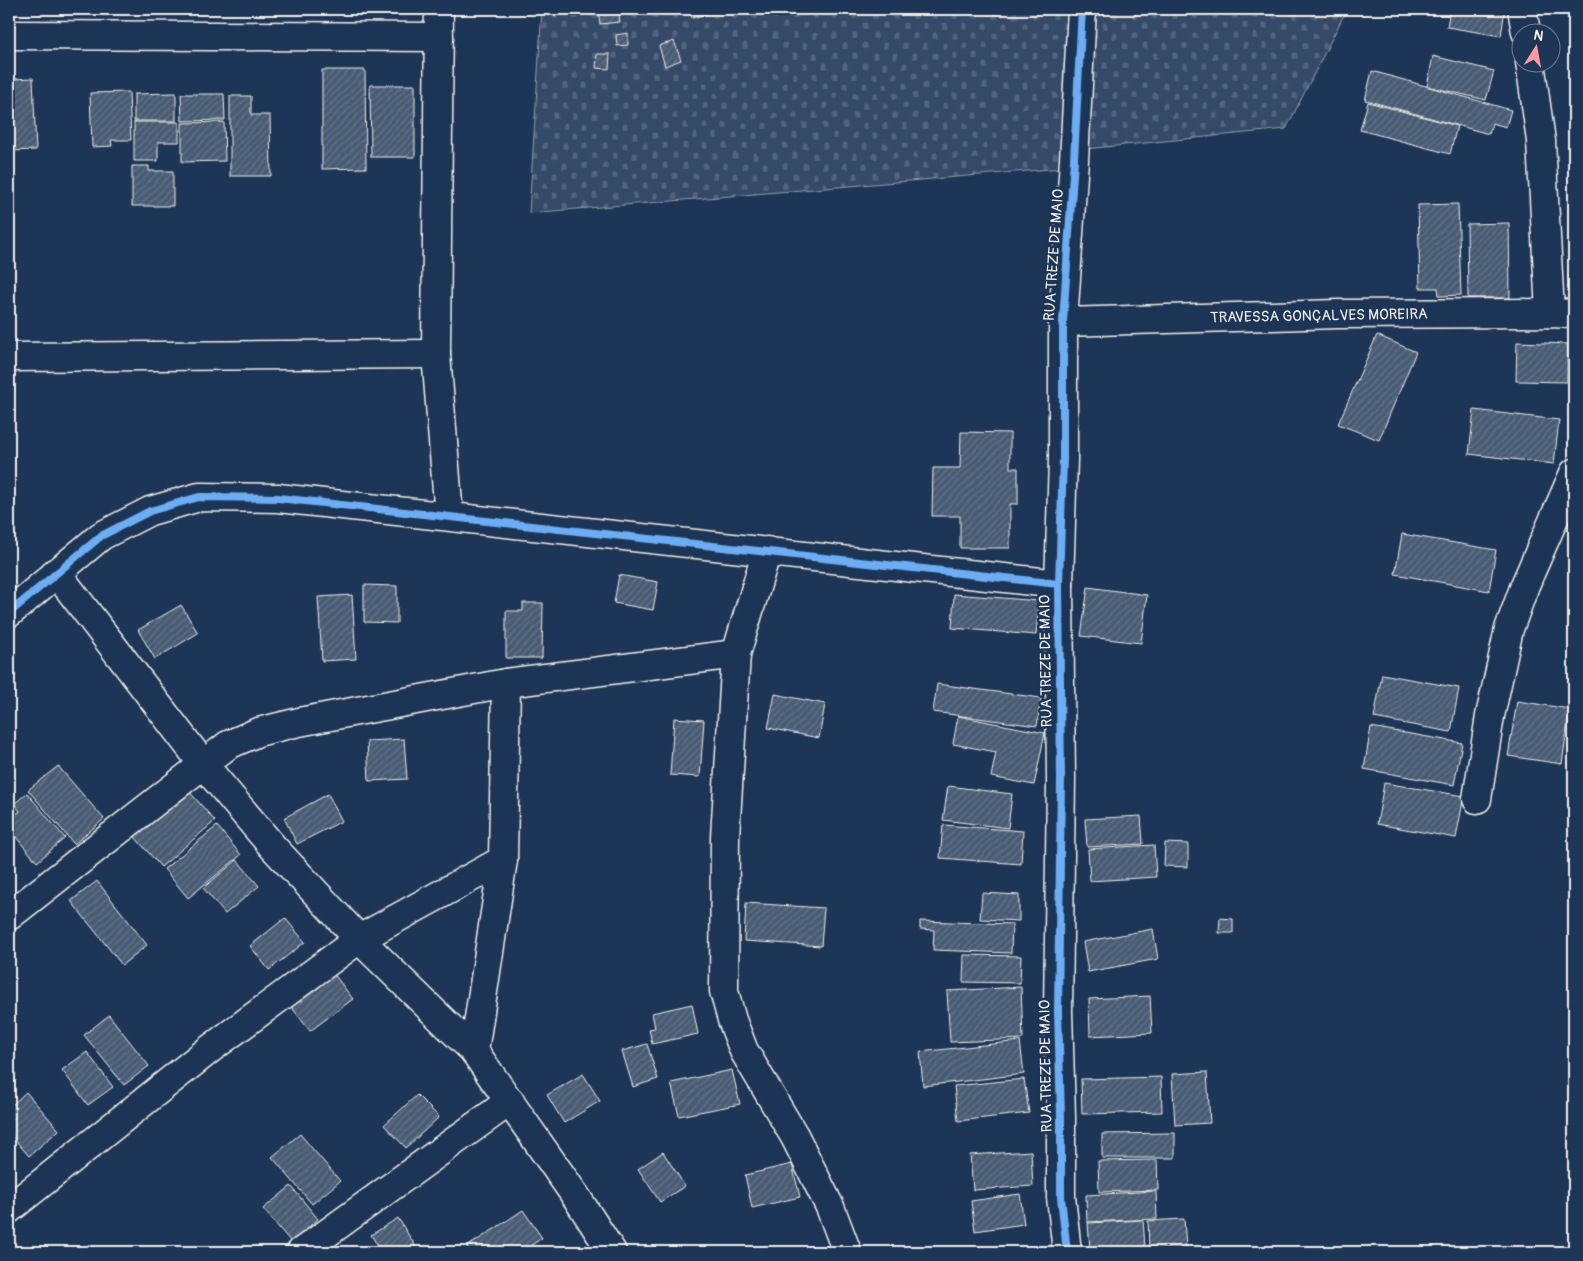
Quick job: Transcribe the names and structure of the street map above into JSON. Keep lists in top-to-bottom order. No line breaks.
{"streets":{"street":["RUA TREZE DE MAIO","TRAVESSA GONÇALVES MOREIRA"]},"crossings":[["RUA TREZE DE MAIO","TRAVESSA GONÇALVES MOREIRA"]],"north":"top"}
